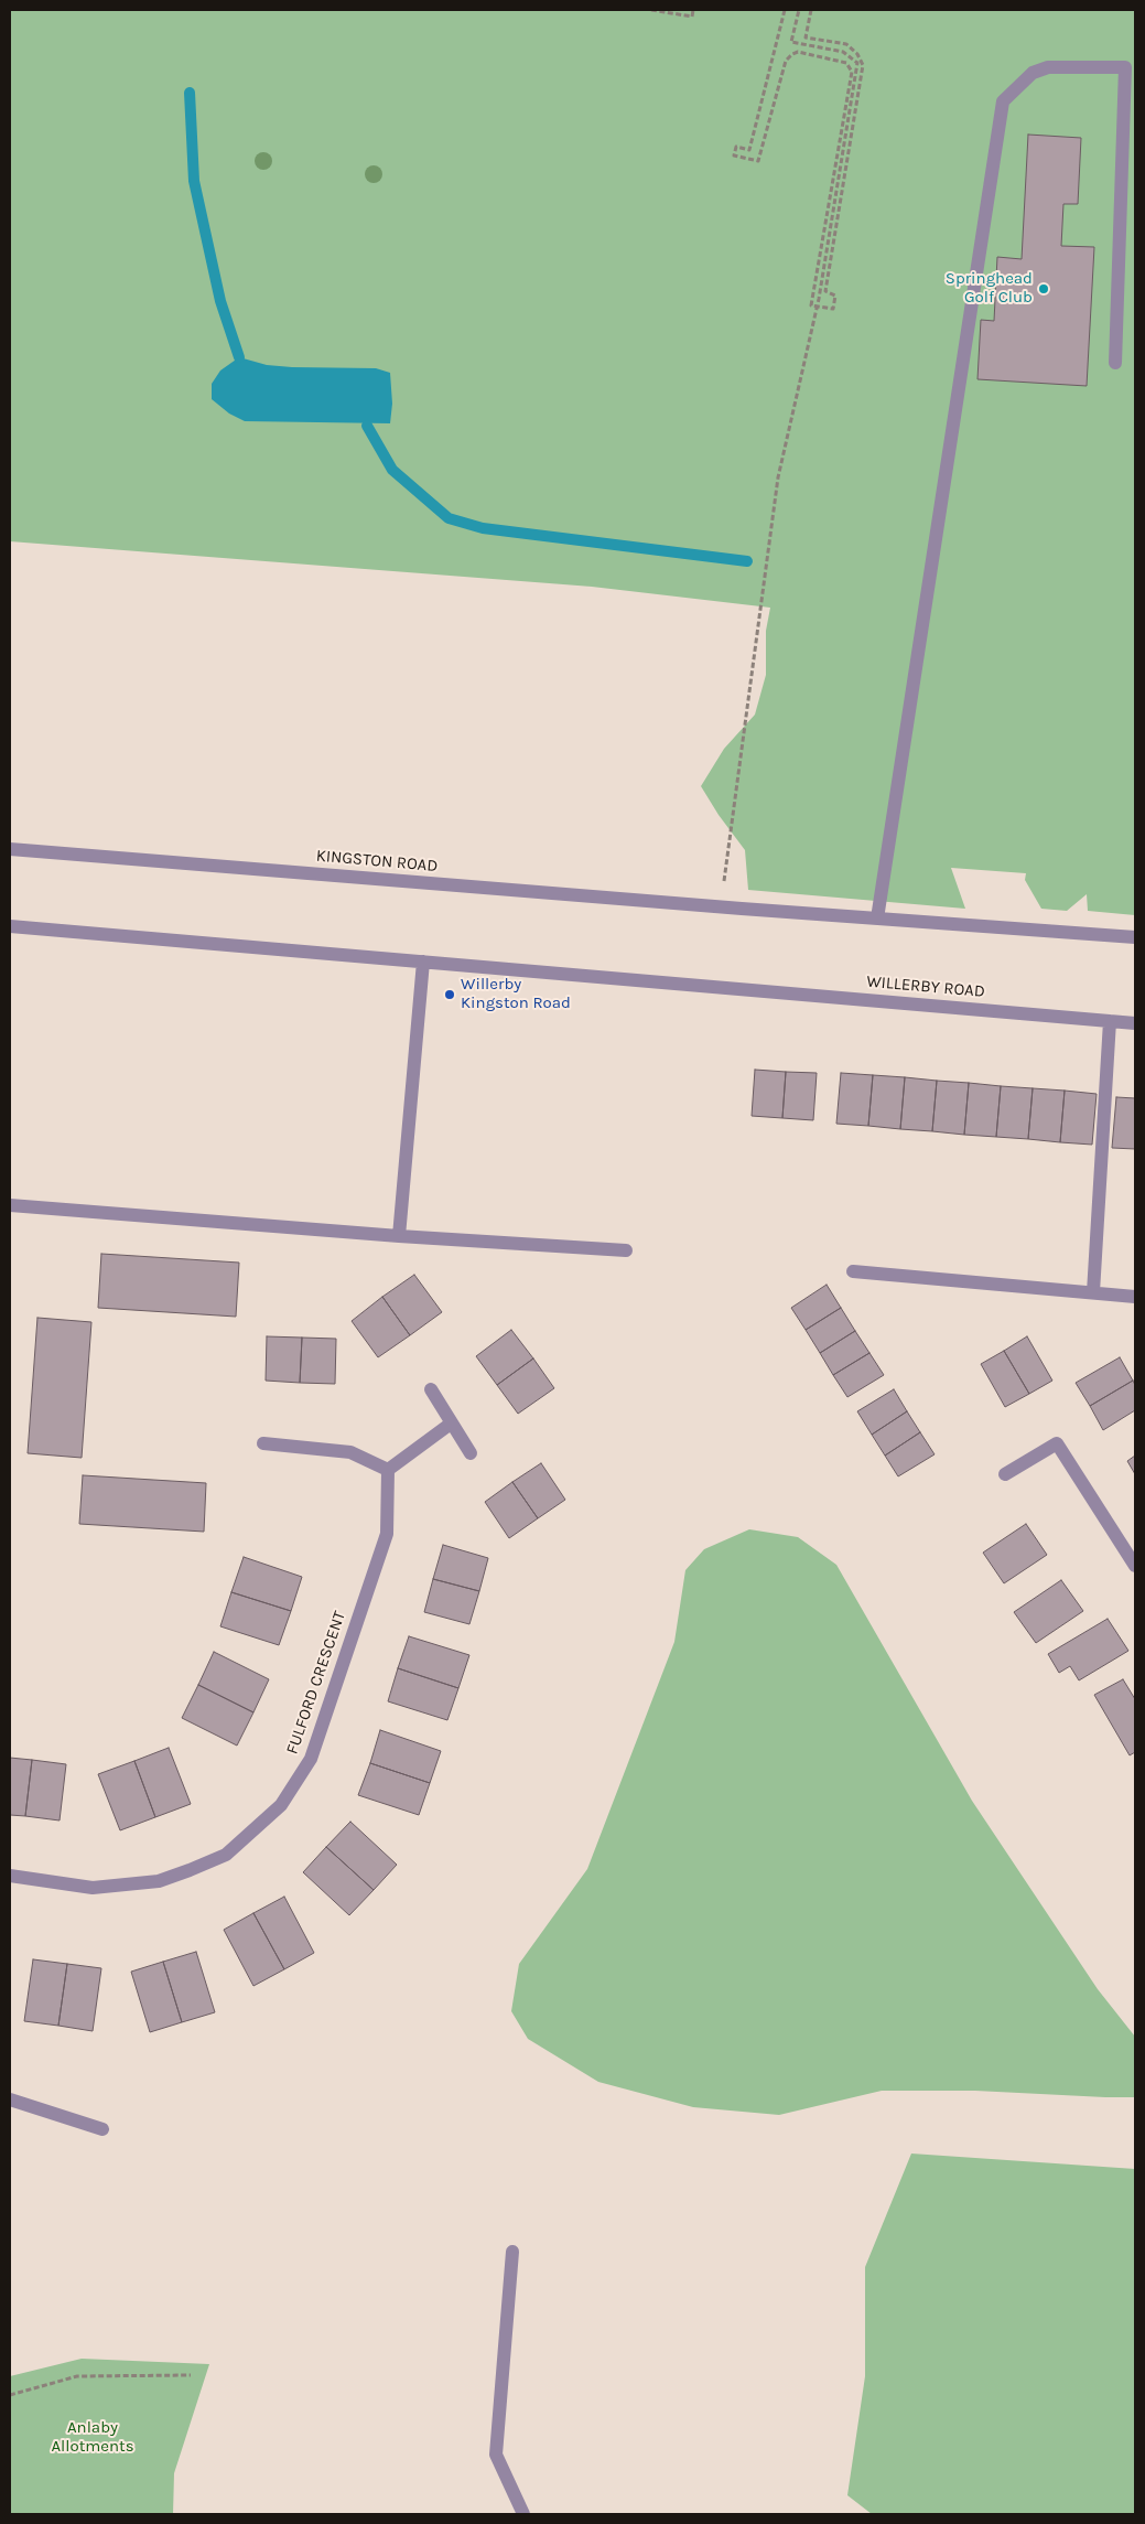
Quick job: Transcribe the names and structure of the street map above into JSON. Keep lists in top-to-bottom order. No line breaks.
{"streets":{"street":["KINGSTON ROAD","WILLERBY ROAD","FULFORD CRESCENT"]},"parks":["Anlaby Allotments"],"places":["Springhead Golf Club","Willerby Kingston Road"]}
